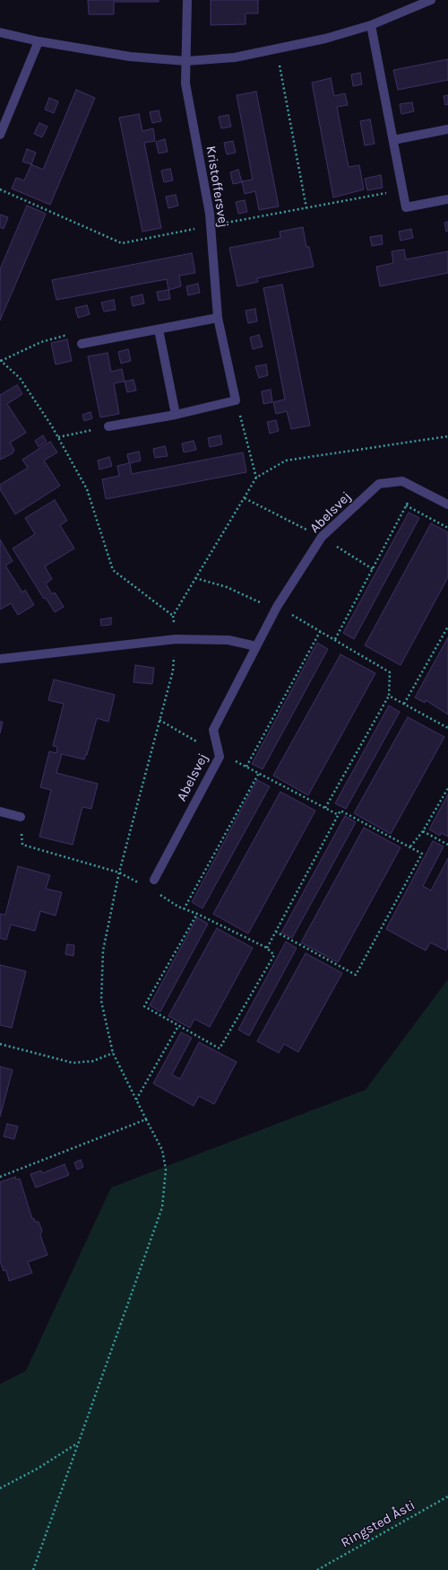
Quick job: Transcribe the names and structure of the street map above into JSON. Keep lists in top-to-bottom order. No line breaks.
{"streets":{"street":["Kristoffersvej","Abelsvej"],"path":["Ringsted Åsti"]}}
